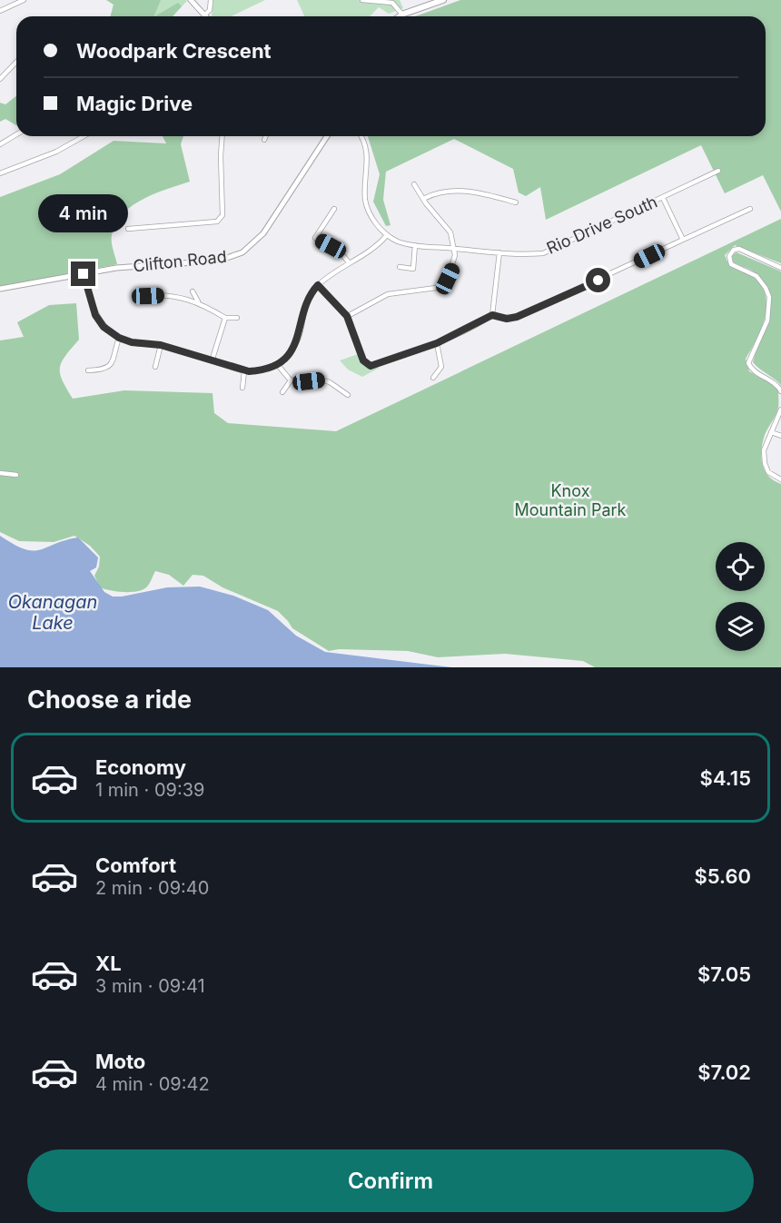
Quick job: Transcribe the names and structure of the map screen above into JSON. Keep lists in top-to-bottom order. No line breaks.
{"streets":{"street":["Rio Drive South","Clifton Road"]},"water":["Okanagan Lake"],"parks":["Knox Mountain Park"],"page":{"banner":["Woodpark Crescent","Magic Drive"],"bubble":"4 min","heading":"Choose a ride","list":[{"name":"Economy","note":"1 min · 09:39","value":"$4.15"},{"name":"Comfort","note":"2 min · 09:40","value":"$5.60"},{"name":"XL","note":"3 min · 09:41","value":"$7.05"},{"name":"Moto","note":"4 min · 09:42","value":"$7.02"}],"buttons":"Confirm"}}
